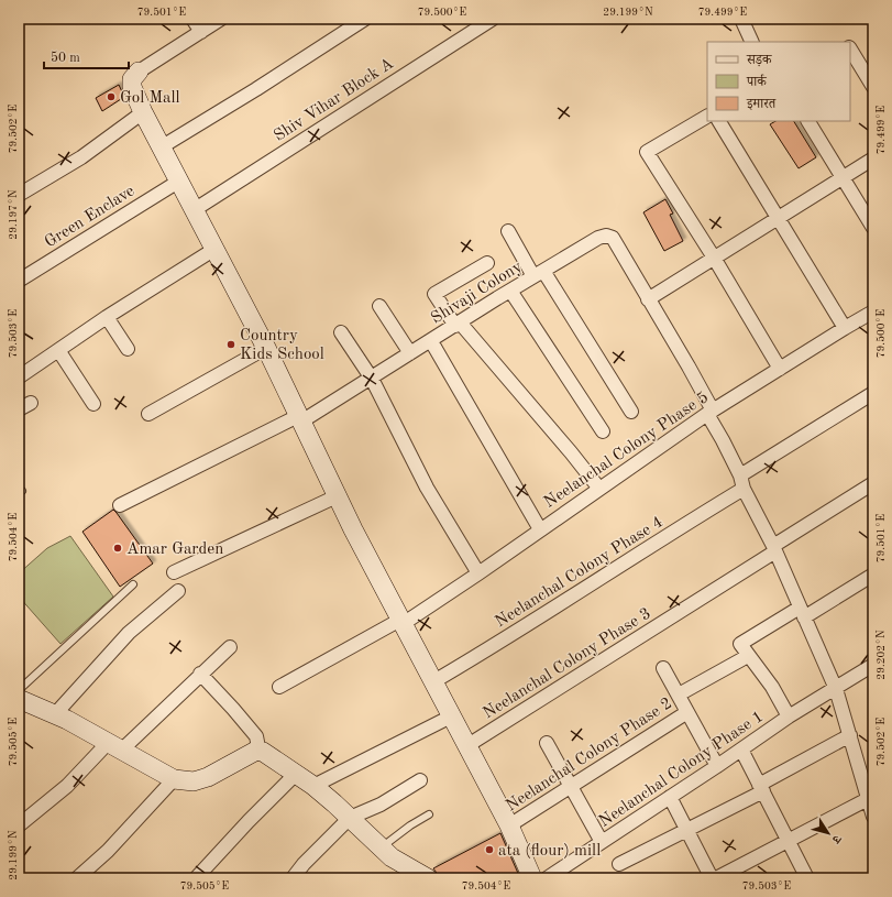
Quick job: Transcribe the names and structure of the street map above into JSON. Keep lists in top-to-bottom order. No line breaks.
{"streets":{"street":["Shiv Vihar Block A","Green Enclave","Shivaji Colony","Neelanchal Colony Phase 5","Neelanchal Colony Phase 4","Neelanchal Colony Phase 3","Neelanchal Colony Phase 2","Neelanchal Colony Phase 1"]},"crossings":[["Shivaji Colony","Neelanchal Colony Phase 5"],["Shivaji Colony","Neelanchal Colony Phase 4"],["Shivaji Colony","Neelanchal Colony Phase 3"],["Shivaji Colony","Neelanchal Colony Phase 1"]],"places":["Gol Mall","Country Kids School","Amar Garden","ata (flour) mill"],"legend":["सड़क","पार्क","इमारत"],"scale_bar":"50 m","north":"bottom right","coordinates":["79.501°E","79.500°E","29.199°N","79.499°E","79.502°E","29.197°N","79.503°E","79.504°E","29.202°N","79.505°E"]}
